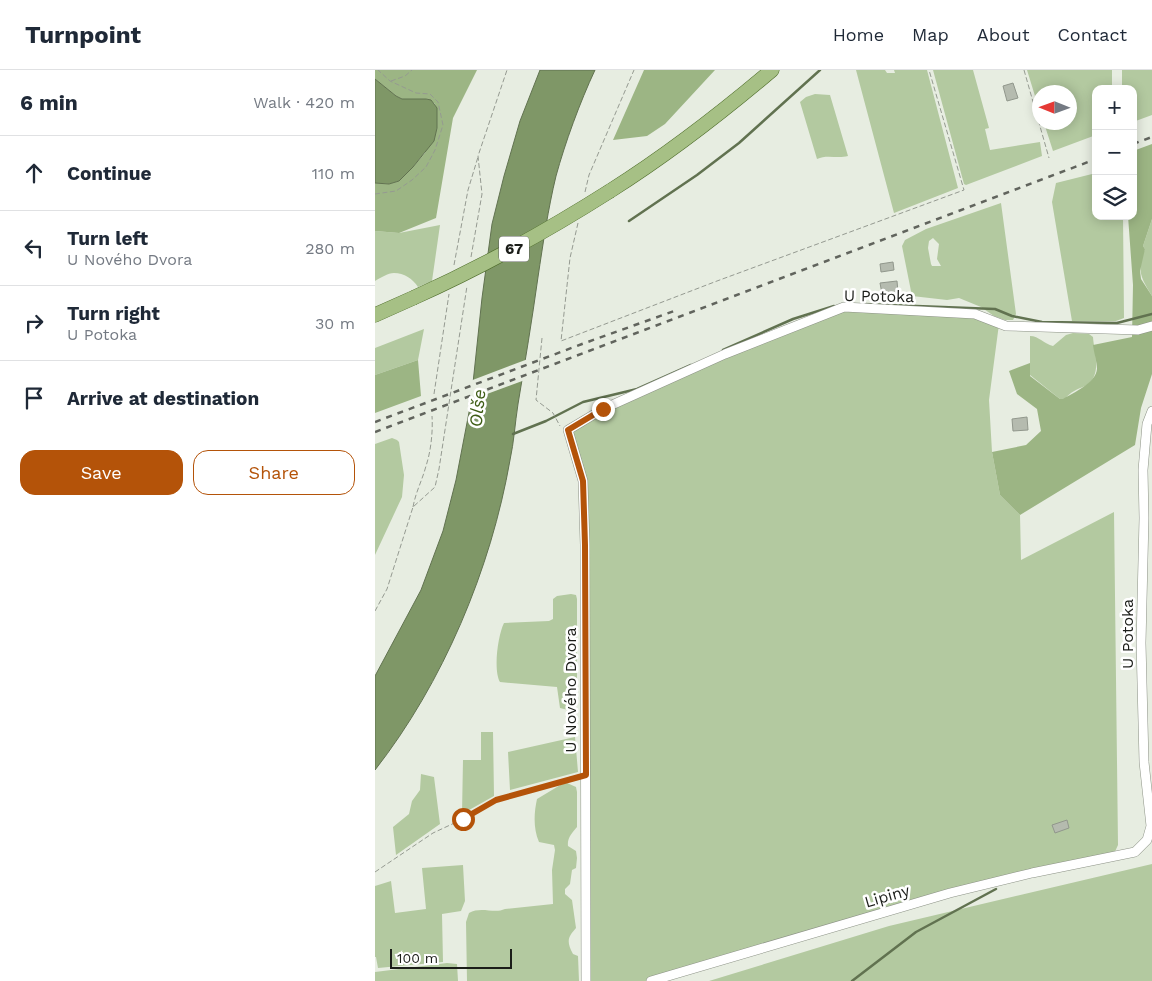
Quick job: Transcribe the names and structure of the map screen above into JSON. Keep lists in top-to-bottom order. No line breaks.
{"streets":{"main road":["67"],"street":["U Potoka","U Nového Dvora","Lipiny"]},"crossings":[["U Potoka","U Nového Dvora"],["U Potoka","Lipiny"]],"water":["Olše"],"scale_bar":"100 m","north":"left","page":{"header":"Turnpoint","nav":["Home","Map","About","Contact"],"heading":["6 min","Walk · 420 m"],"map_buttons":["+","−"],"list":[["Continue","110 m"],["Turn left","U Nového Dvora","280 m"],["Turn right","U Potoka","30 m"],"Arrive at destination"],"buttons":["Save","Share"],"scale":"100 m"}}
